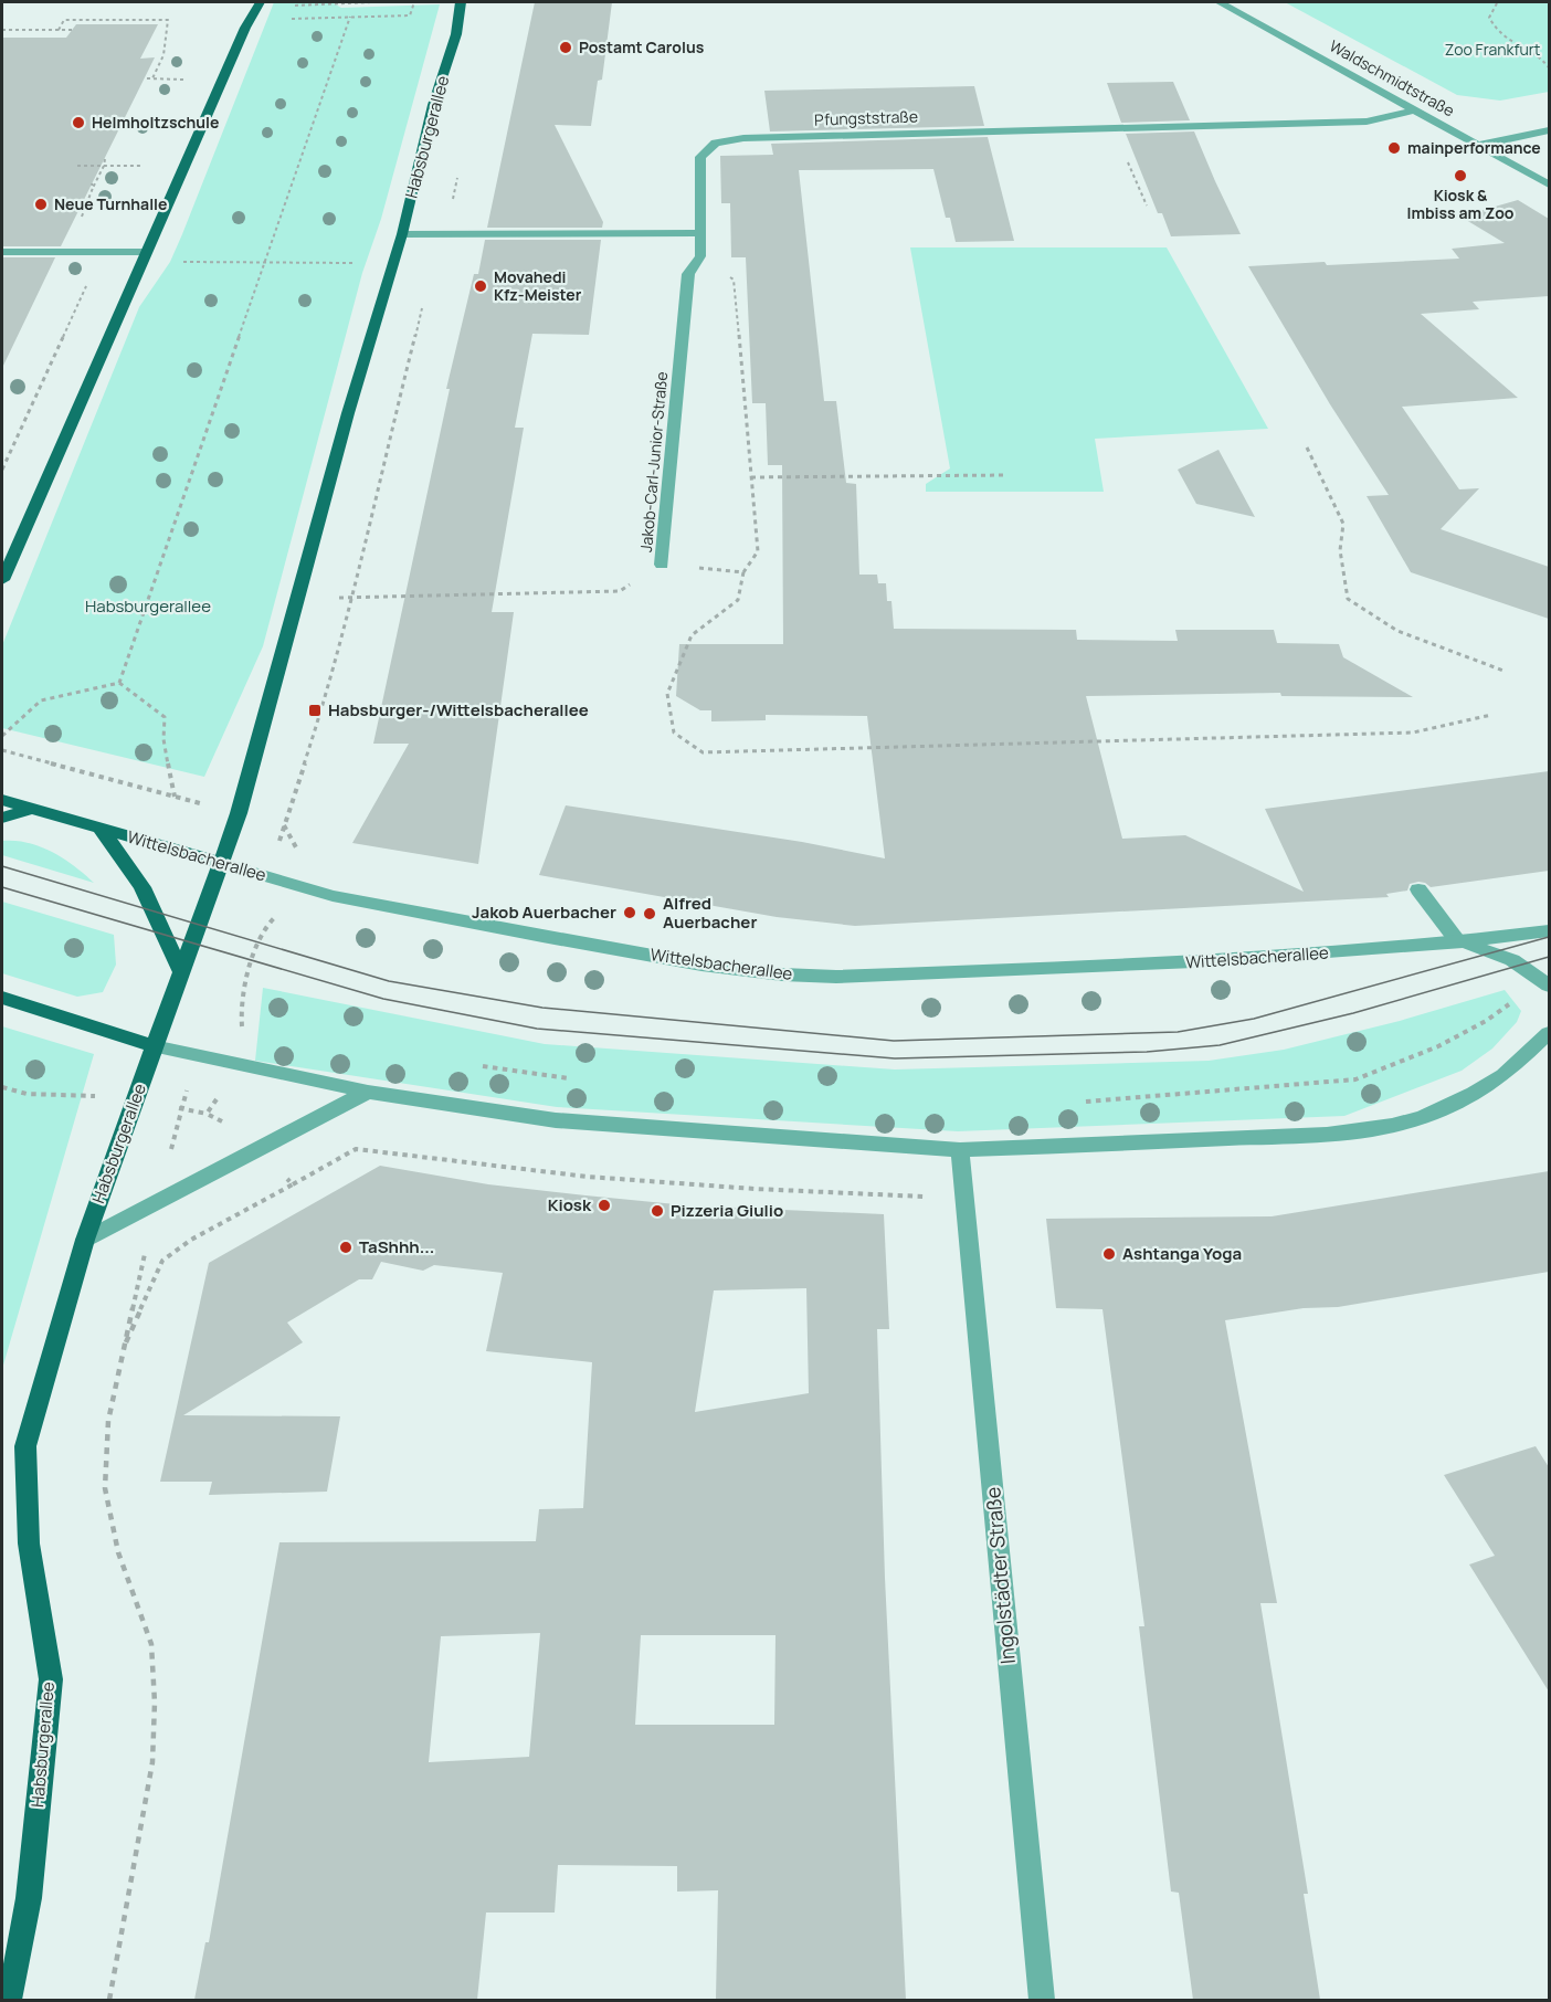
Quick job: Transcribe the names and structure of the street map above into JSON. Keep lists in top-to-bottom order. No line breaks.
{"streets":{"main road":["Habsburgerallee","Wittelsbacherallee"],"street":["Waldschmidtstraße","Pfungststraße","Jakob-Carl-Junior-Straße","Ingolstädter Straße"]},"crossings":[["Waldschmidtstraße","Pfungststraße"],["Pfungststraße","Jakob-Carl-Junior-Straße"],["Habsburgerallee","Jakob-Carl-Junior-Straße"],["Habsburgerallee","Wittelsbacherallee"]],"parks":["Zoo Frankfurt","Habsburgerallee"],"places":{"other":["Postamt Carolus","Helmholtzschule","mainperformance","Kiosk & Imbiss am Zoo","Neue Turnhalle","Movahedi Kfz-Meister","Jakob Auerbacher","Alfred Auerbacher","Kiosk","Pizzeria Giulio","TaShhh...","Ashtanga Yoga"],"transit":["Habsburger-/Wittelsbacherallee"]}}
